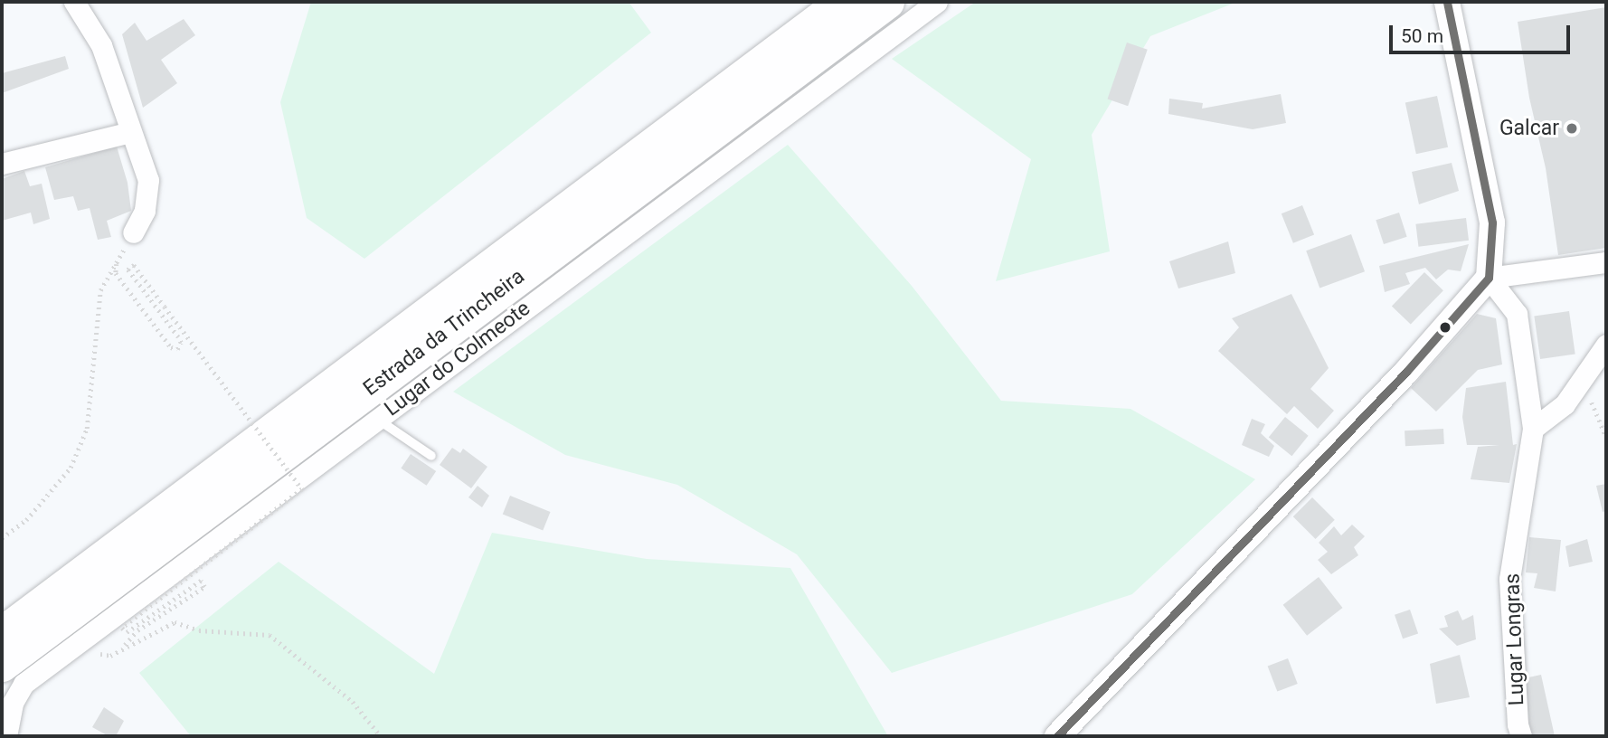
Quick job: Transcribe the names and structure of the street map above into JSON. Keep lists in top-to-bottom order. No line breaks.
{"streets":{"highway":["Estrada da Trincheira"],"street":["Lugar do Colmeote","Lugar Longras"]},"places":["Galcar"],"scale_bar":"50 m"}
